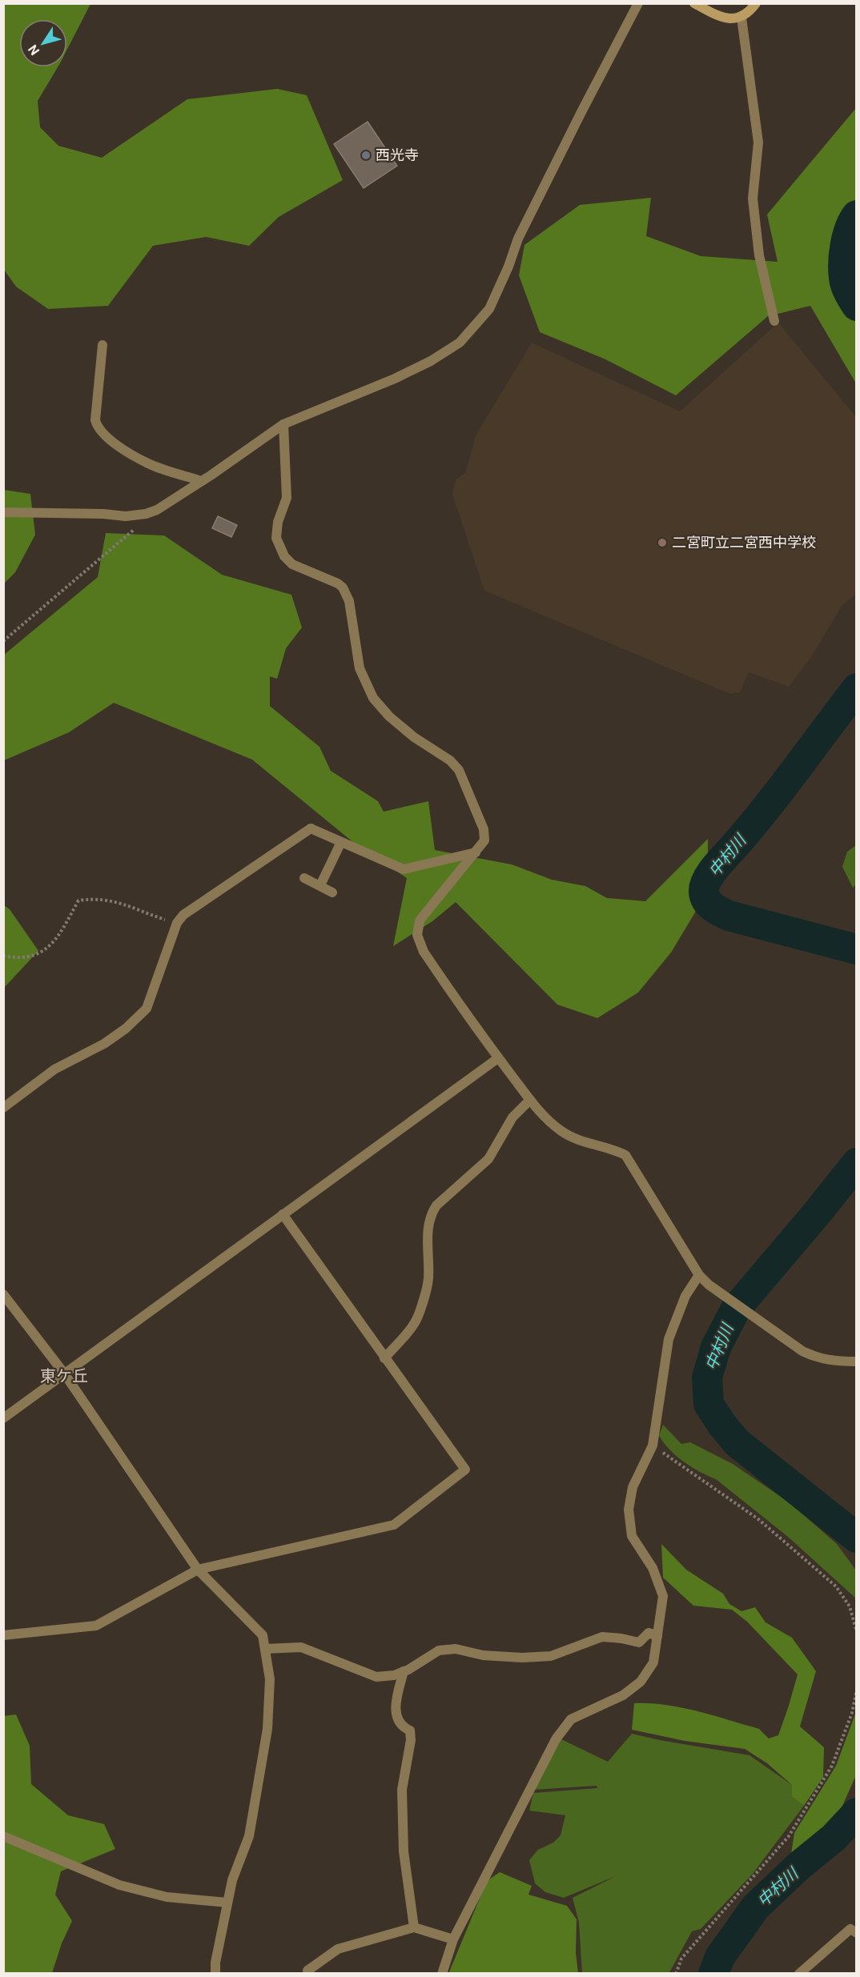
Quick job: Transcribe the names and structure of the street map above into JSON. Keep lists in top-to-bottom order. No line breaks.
{"districts":["東ケ丘"],"water":["中村川"],"places":["西光寺","二宮町立二宮西中学校"],"north":"bottom left"}
